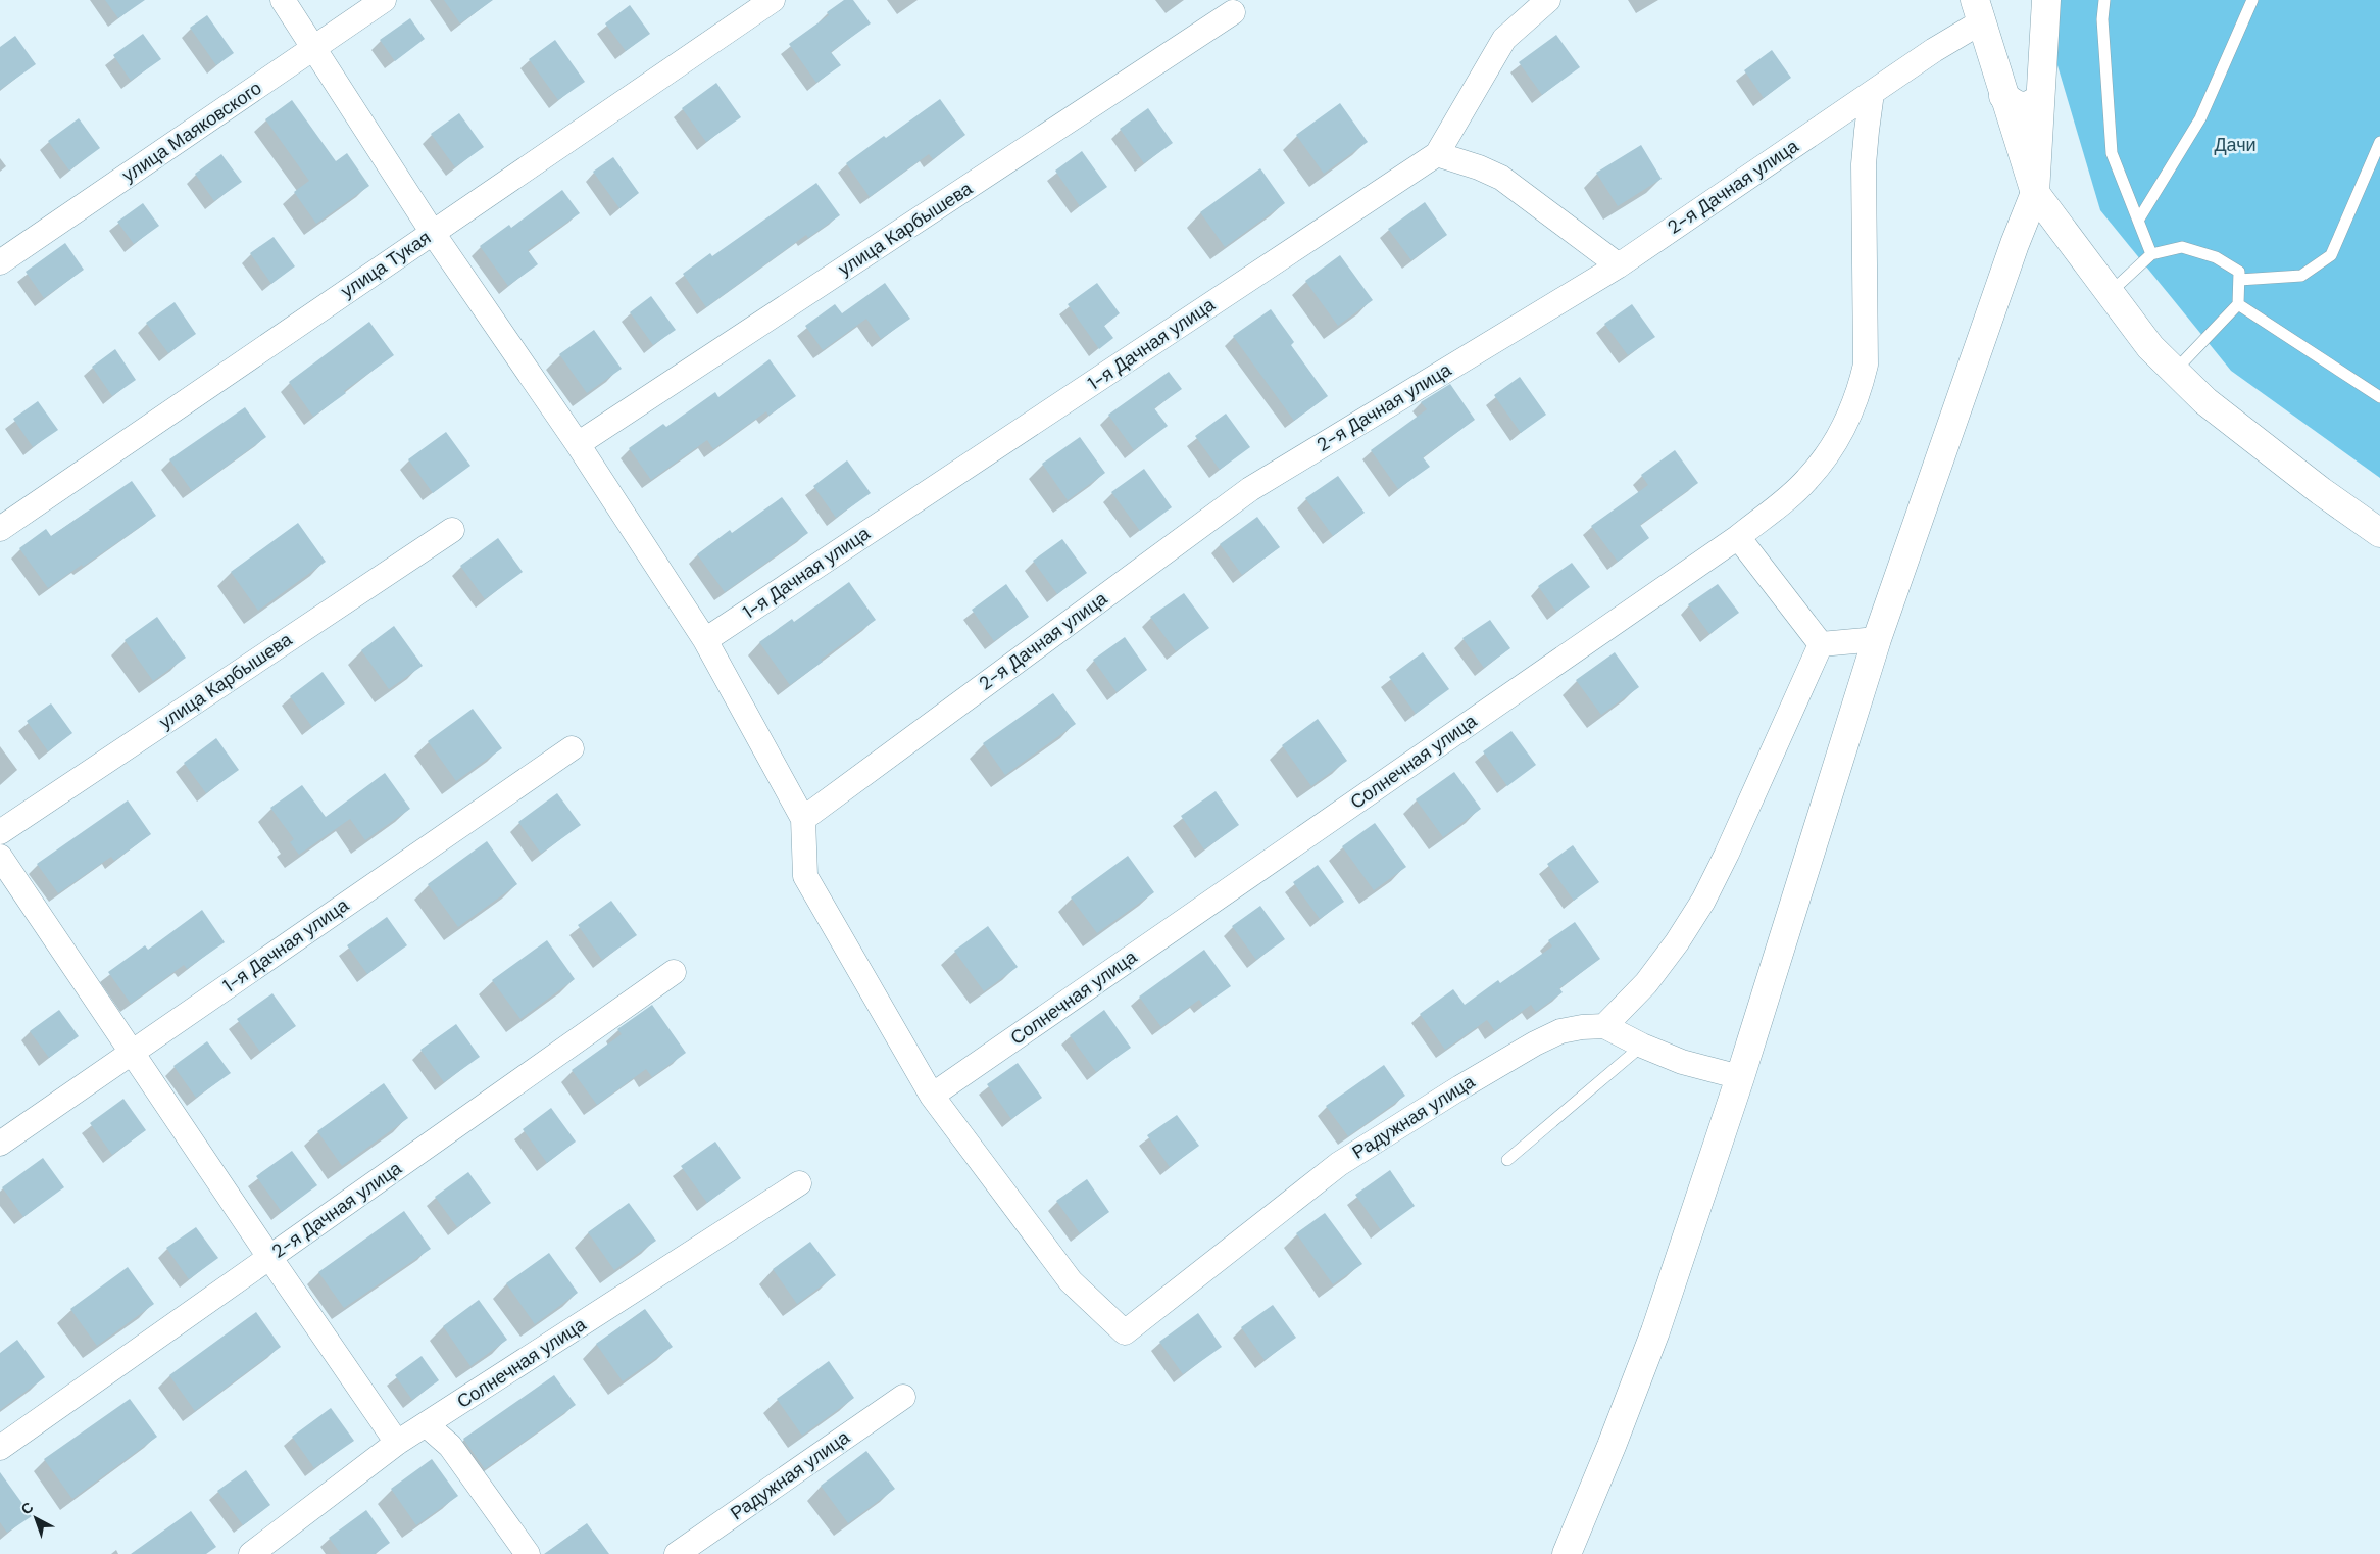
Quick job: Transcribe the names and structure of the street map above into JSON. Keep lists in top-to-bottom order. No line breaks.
{"streets":{"street":["улица Маяковского","2-я Дачная улица","улица Карбышева","улица Тукая","1-я Дачная улица","Солнечная улица","Радужная улица"]},"crossings":[["2-я Дачная улица","Солнечная улица"],["Солнечная улица","Радужная улица"]],"parks":["Дачи"],"north":"top left"}
